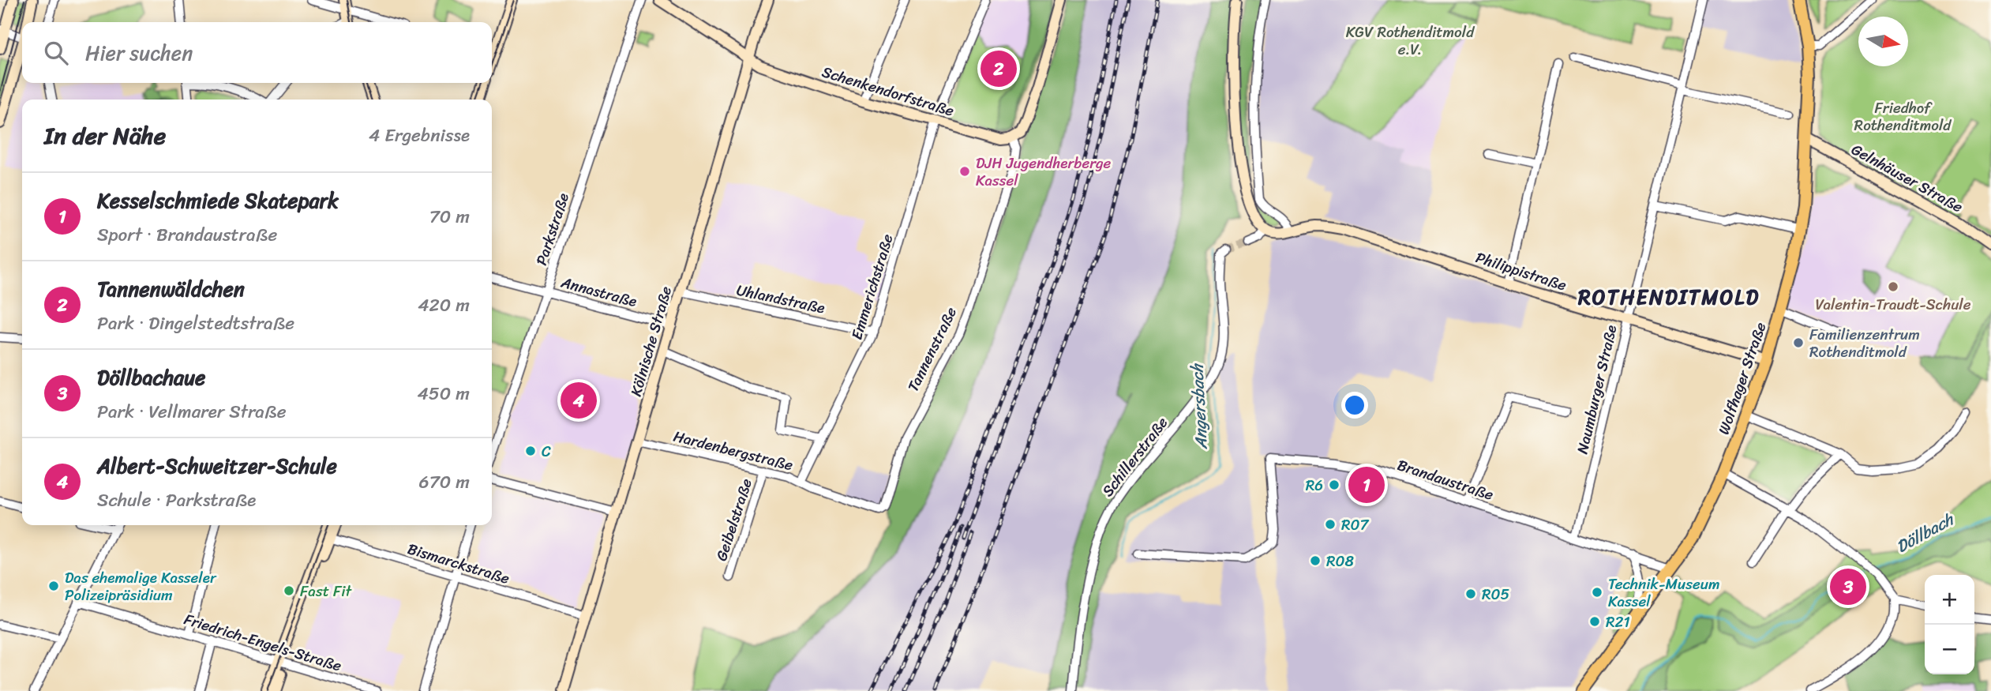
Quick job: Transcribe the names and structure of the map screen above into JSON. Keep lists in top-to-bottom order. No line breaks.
{"streets":{"main road":["Schenkendorfstraße","Gelnhäuser Straße","Philippistraße","Kölnische Straße","Tannenstraße","Wolfhager Straße"],"street":["Parkstraße","Emmerichstraße","Annastraße","Uhlandstraße","Naumburger Straße","Hardenbergstraße","Schillerstraße","Brandaustraße","Geibelstraße","Bismarckstraße","Friedrich-Engels-Straße"]},"crossings":[["Schenkendorfstraße","Emmerichstraße"],["Schenkendorfstraße","Kölnische Straße"],["Schenkendorfstraße","Tannenstraße"],["Gelnhäuser Straße","Wolfhager Straße"],["Parkstraße","Annastraße"],["Philippistraße","Wolfhager Straße"],["Philippistraße","Naumburger Straße"],["Emmerichstraße","Uhlandstraße"],["Emmerichstraße","Hardenbergstraße"],["Annastraße","Kölnische Straße"],["Uhlandstraße","Kölnische Straße"],["Kölnische Straße","Hardenbergstraße"],["Kölnische Straße","Bismarckstraße"],["Tannenstraße","Hardenbergstraße"],["Wolfhager Straße","Brandaustraße"],["Naumburger Straße","Brandaustraße"],["Hardenbergstraße","Geibelstraße"]],"districts":["ROTHENDITMOLD"],"water":["Angersbach","Döllbach"],"parks":["KGV Rothenditmold e.V.","Friedhof Rothenditmold"],"places":["DJH Jugendherberge Kassel","Valentin-Traudt-Schule","Familienzentrum Rothenditmold","C","R6","R07","R08","Das ehemalige Kasseler Polizeipräsidium","Fast Fit","Technik-Museum Kassel","R05","R21"],"north":"right","page":{"search":"Hier suchen","pins":["2","4","1","3"],"heading":["In der Nähe","4 Ergebnisse"],"list":[{"mark":"1","name":"Kesselschmiede Skatepark","note":"Sport · Brandaustraße","value":"70 m"},{"mark":"2","name":"Tannenwäldchen","note":"Park · Dingelstedtstraße","value":"420 m"},{"mark":"3","name":"Döllbachaue","note":"Park · Vellmarer Straße","value":"450 m"},{"mark":"4","name":"Albert-Schweitzer-Schule","note":"Schule · Parkstraße","value":"670 m"}],"map_buttons":["+","−"]}}
